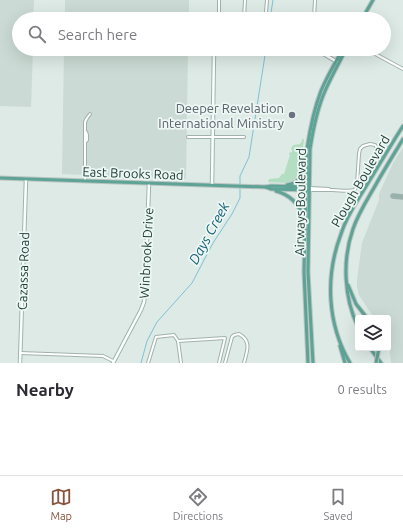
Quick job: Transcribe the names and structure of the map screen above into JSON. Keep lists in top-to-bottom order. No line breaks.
{"streets":{"main road":["East Brooks Road","Plough Boulevard","Airways Boulevard"],"street":["Winbrook Drive","Cazassa Road"]},"crossings":[["East Brooks Road","Airways Boulevard"],["East Brooks Road","Winbrook Drive"],["East Brooks Road","Cazassa Road"]],"water":["Days Creek"],"places":["Deeper Revelation International Ministry"],"page":{"search":"Search here","heading":["Nearby","0 results"],"nav":["Map","Directions","Saved"]}}
